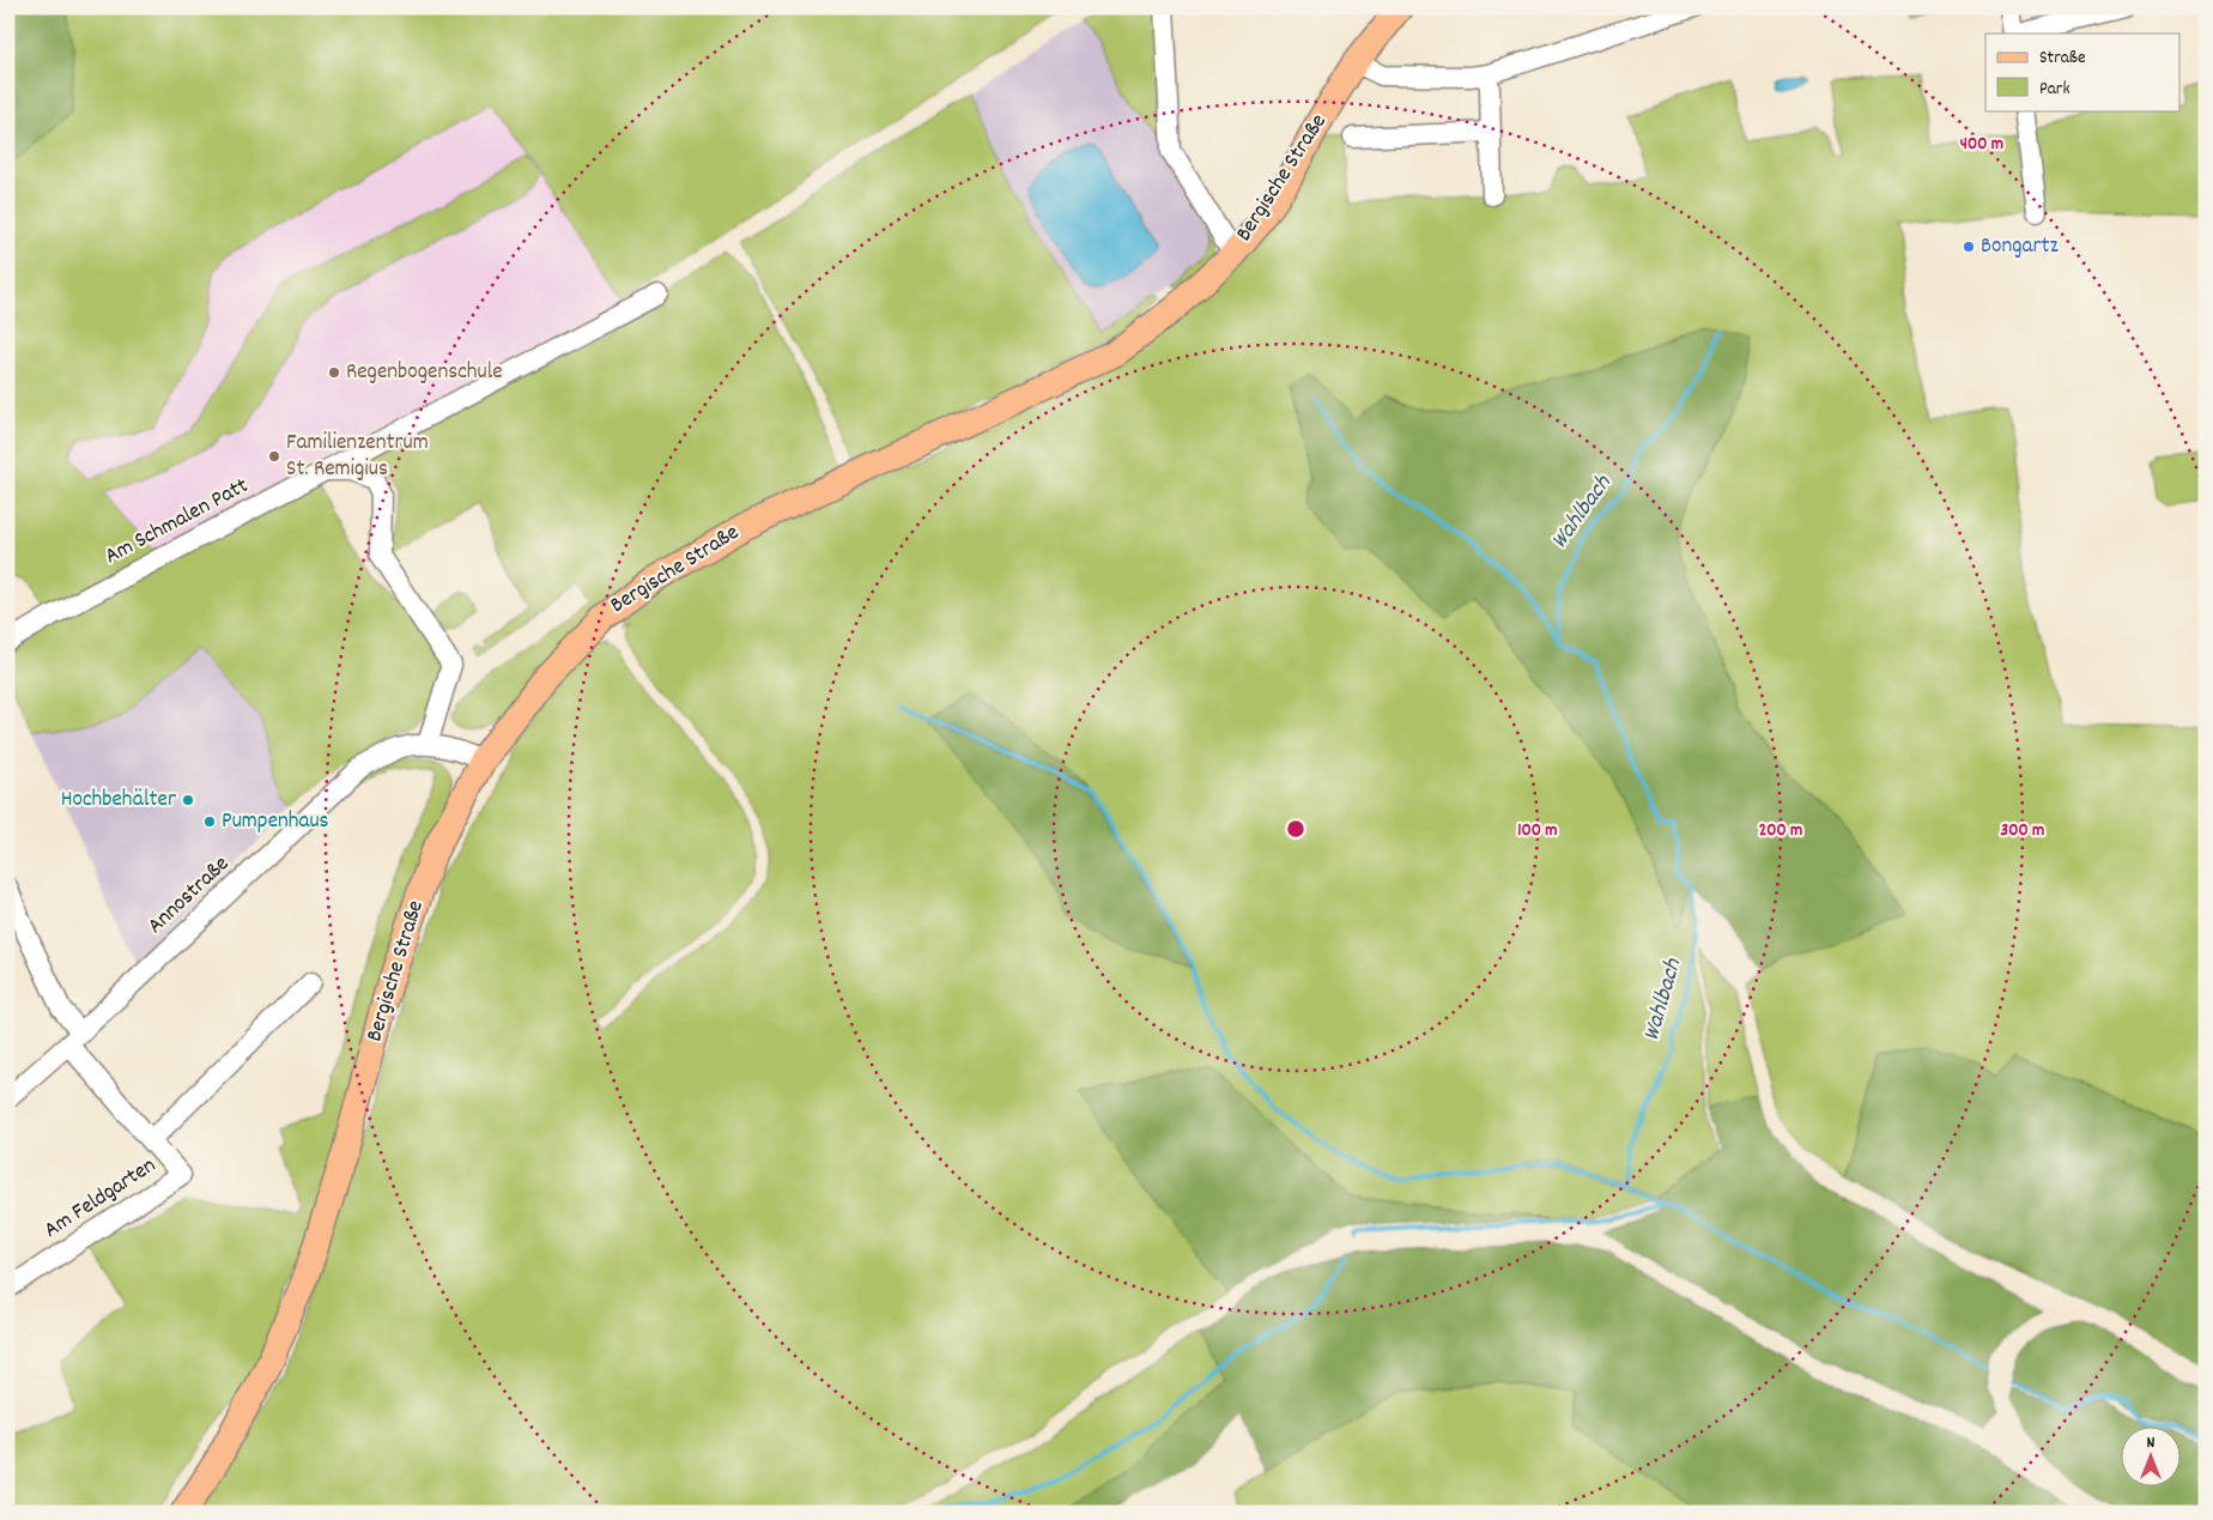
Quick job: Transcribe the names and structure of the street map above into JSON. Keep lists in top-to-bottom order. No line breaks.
{"streets":{"main road":["Bergische Straße"],"street":["Am Schmalen Patt","Annostraße","Am Feldgarten"]},"crossings":[["Bergische Straße","Annostraße"],["Annostraße","Am Feldgarten"]],"water":["Wahlbach"],"places":["Bongartz","Regenbogenschule","Familienzentrum St. Remigius","Hochbehälter","Pumpenhaus"],"legend":["Straße","Park"],"north":"top","rings":["400 m","100 m","200 m","300 m"]}
